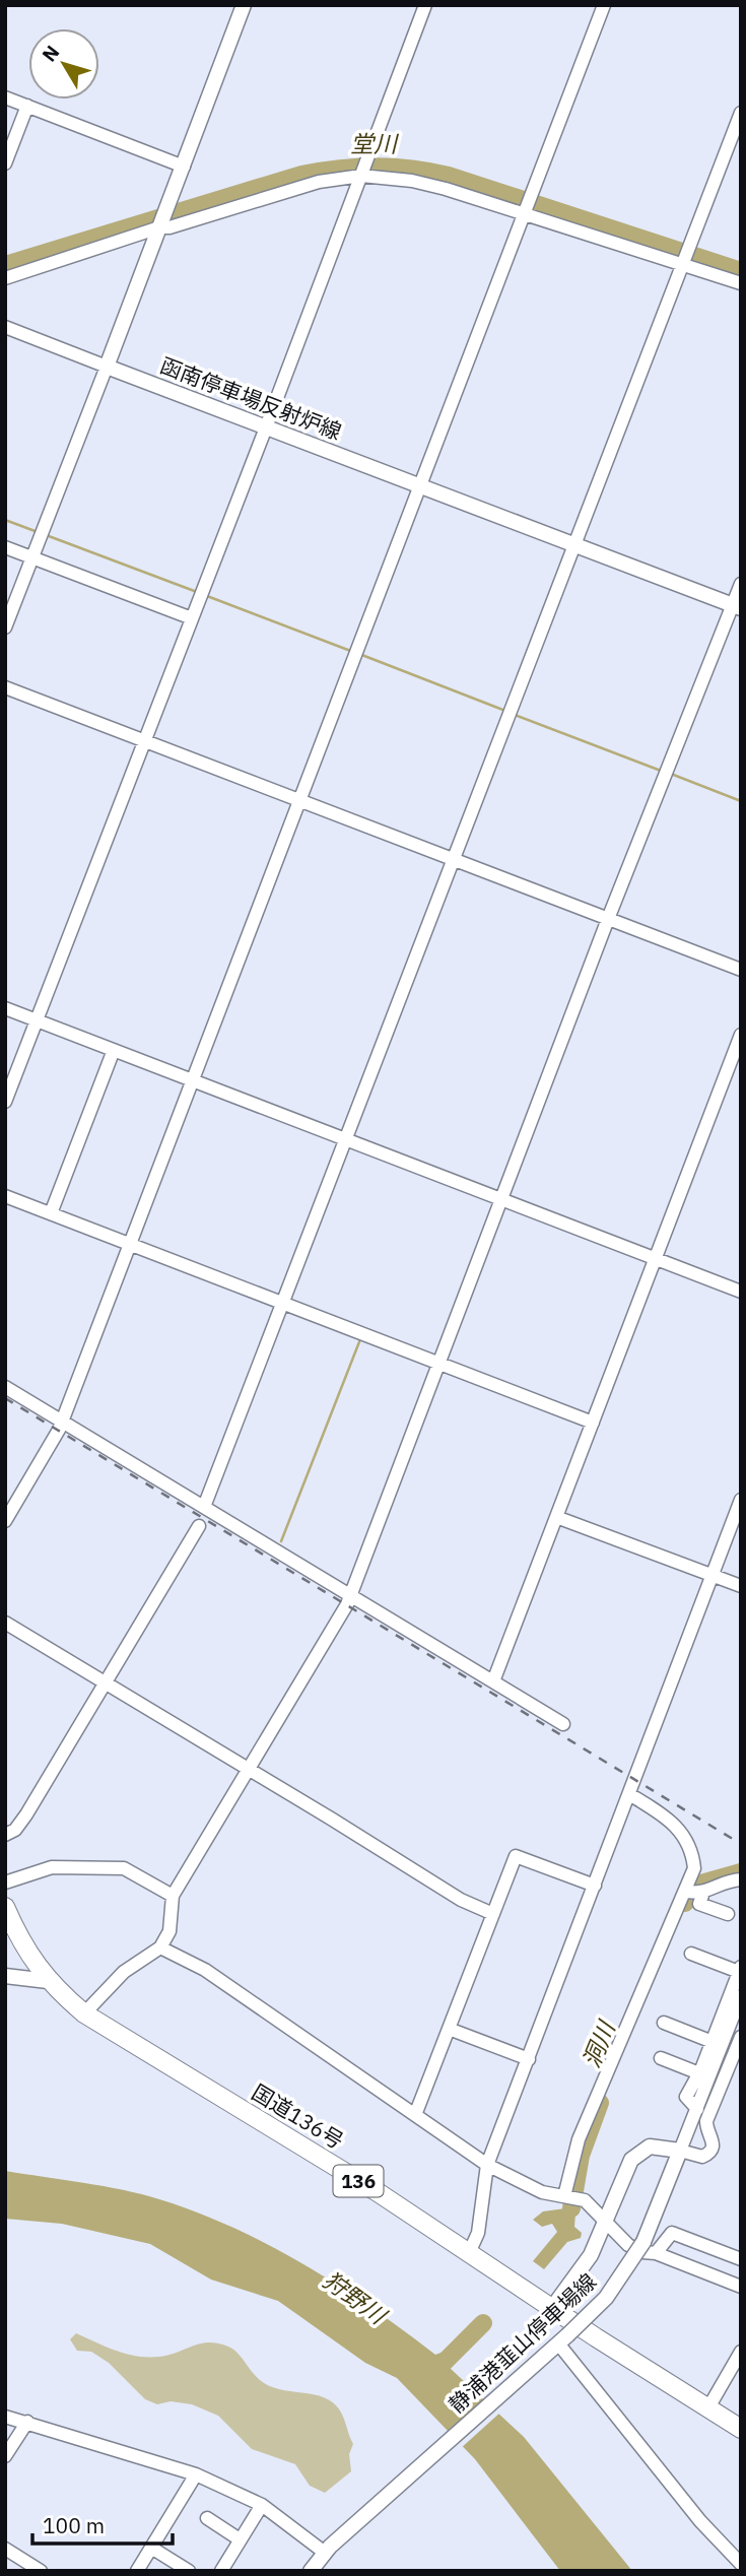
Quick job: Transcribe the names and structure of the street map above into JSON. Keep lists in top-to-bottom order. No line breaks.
{"streets":{"highway":["国道136号","136"],"main road":["函南停車場反射炉線","静浦港韮山停車場線"]},"crossings":[["国道136号","静浦港韮山停車場線"]],"water":["堂川","洞川","狩野川"],"scale_bar":"100 m","north":"top left"}
